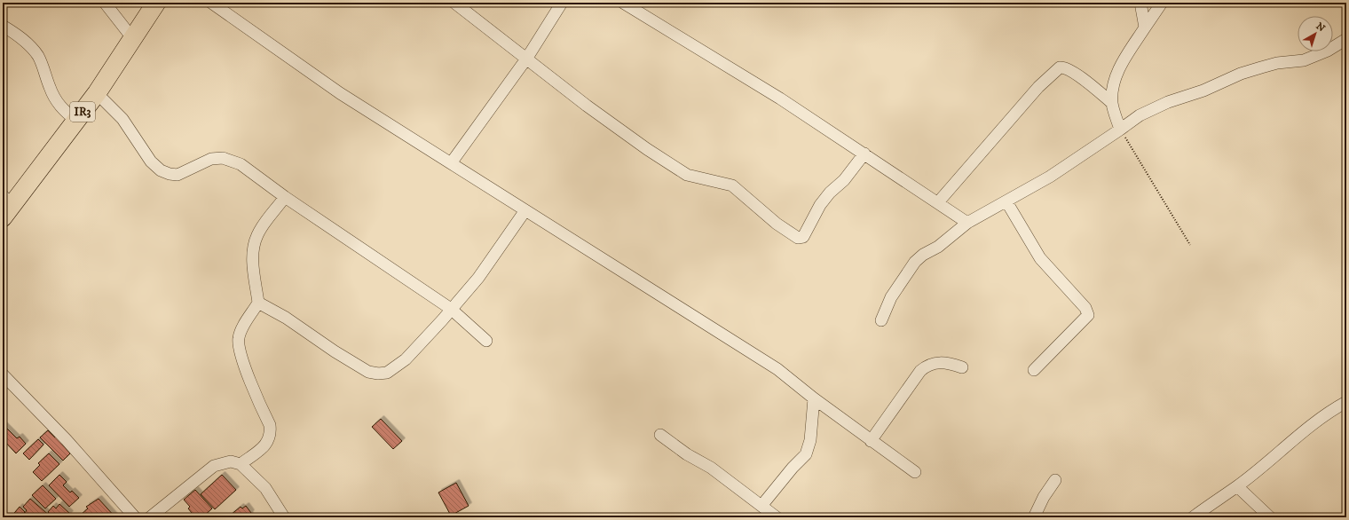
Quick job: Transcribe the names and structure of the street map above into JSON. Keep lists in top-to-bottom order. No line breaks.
{"streets":{"main road":["IR3"]},"north":"top right"}
